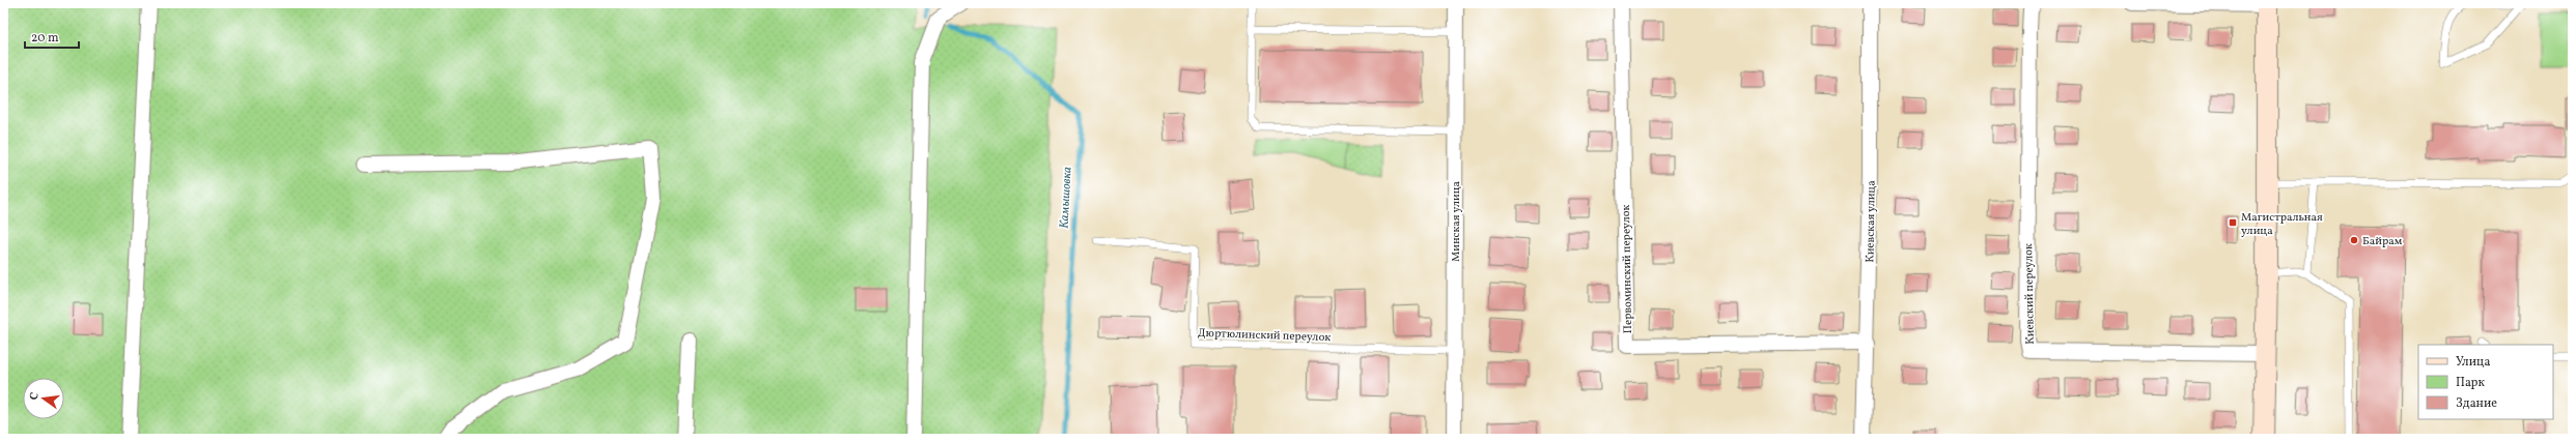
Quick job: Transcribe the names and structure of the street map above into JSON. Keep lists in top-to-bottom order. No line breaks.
{"streets":{"street":["Минская улица","Киевская улица","Первоминский переулок","Киевский переулок"],"lane":["Дюртюлинский переулок"]},"crossings":[["Минская улица","Дюртюлинский переулок"],["Киевская улица","Первоминский переулок"]],"water":["Камышовка"],"places":{"transit":["Магистральная улица"],"other":["Байрам"]},"legend":["Улица","Парк","Здание"],"scale_bar":"20 m","north":"left"}
